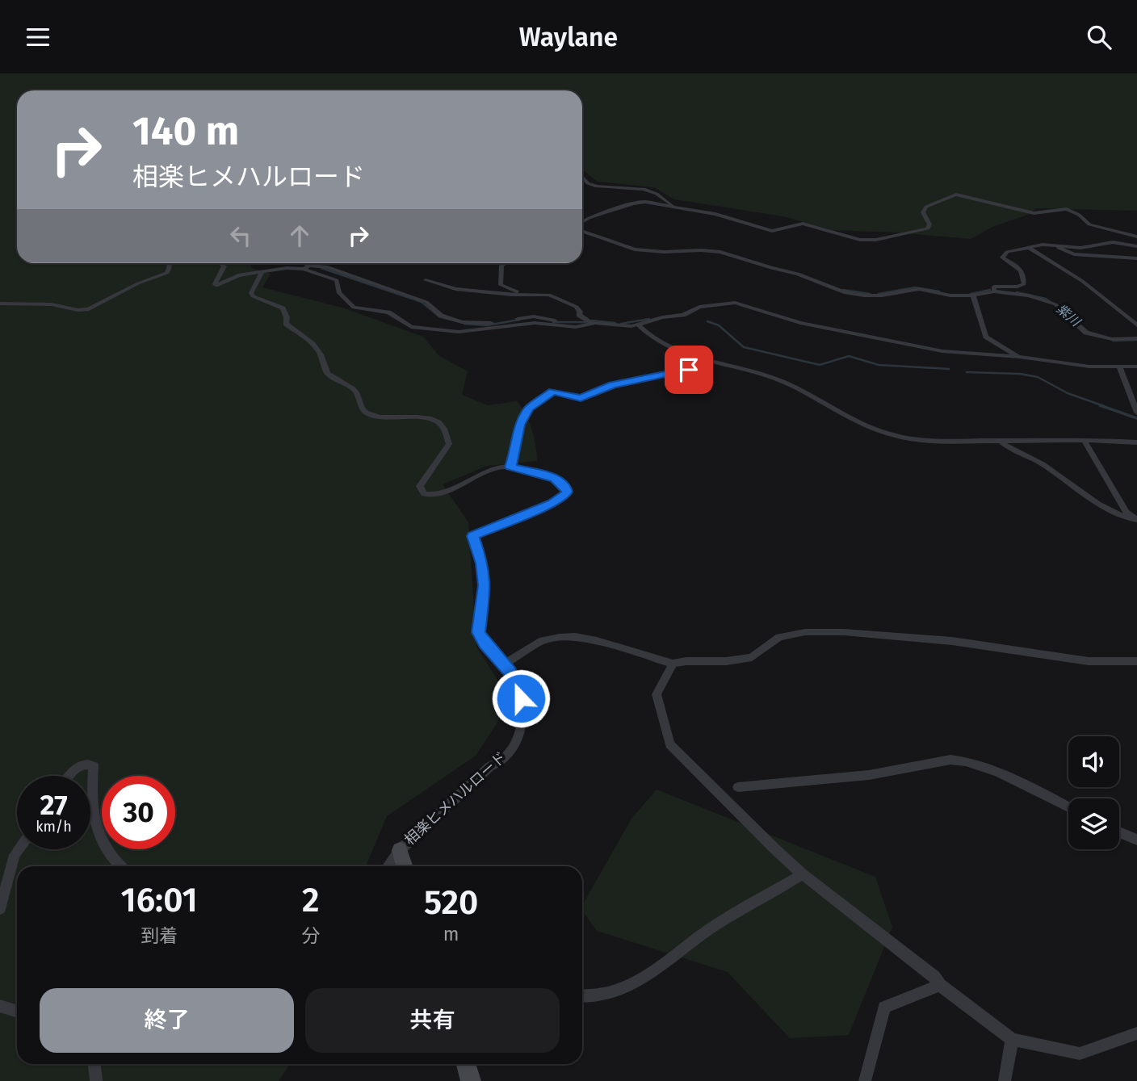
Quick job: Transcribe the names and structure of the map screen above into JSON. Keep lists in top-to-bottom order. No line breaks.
{"streets":{"street":["相楽ヒメハルロード"]},"water":["紫川"],"page":{"header":"Waylane","turn":["140 m","相楽ヒメハルロード"],"speed":"27 km/h","limit":"30","eta":["16:01","到着","2","分","520","m"],"buttons":["終了","共有"]}}
